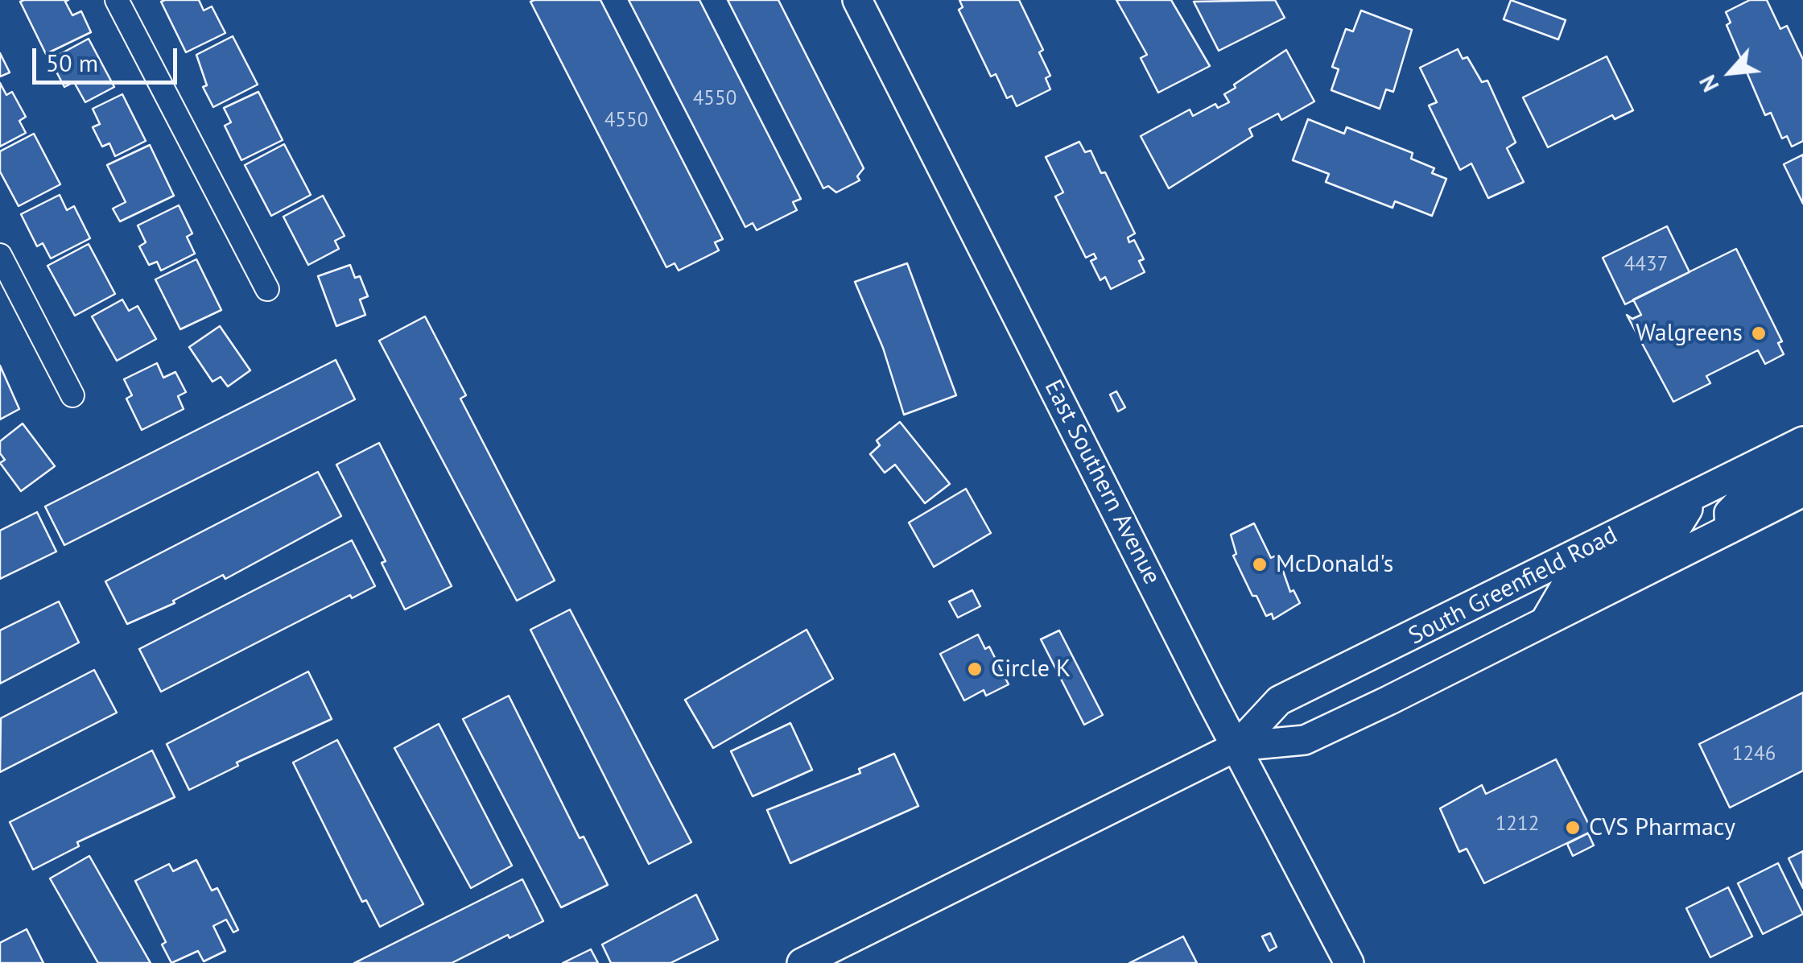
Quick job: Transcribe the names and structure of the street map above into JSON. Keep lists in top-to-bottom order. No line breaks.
{"streets":{"main road":["East Southern Avenue","South Greenfield Road"]},"crossings":[["East Southern Avenue","South Greenfield Road"]],"places":["Walgreens","McDonald's","Circle K","CVS Pharmacy"],"house_numbers":["4550","4550","4437","1246","1212"],"scale_bar":"50 m","north":"bottom left"}
